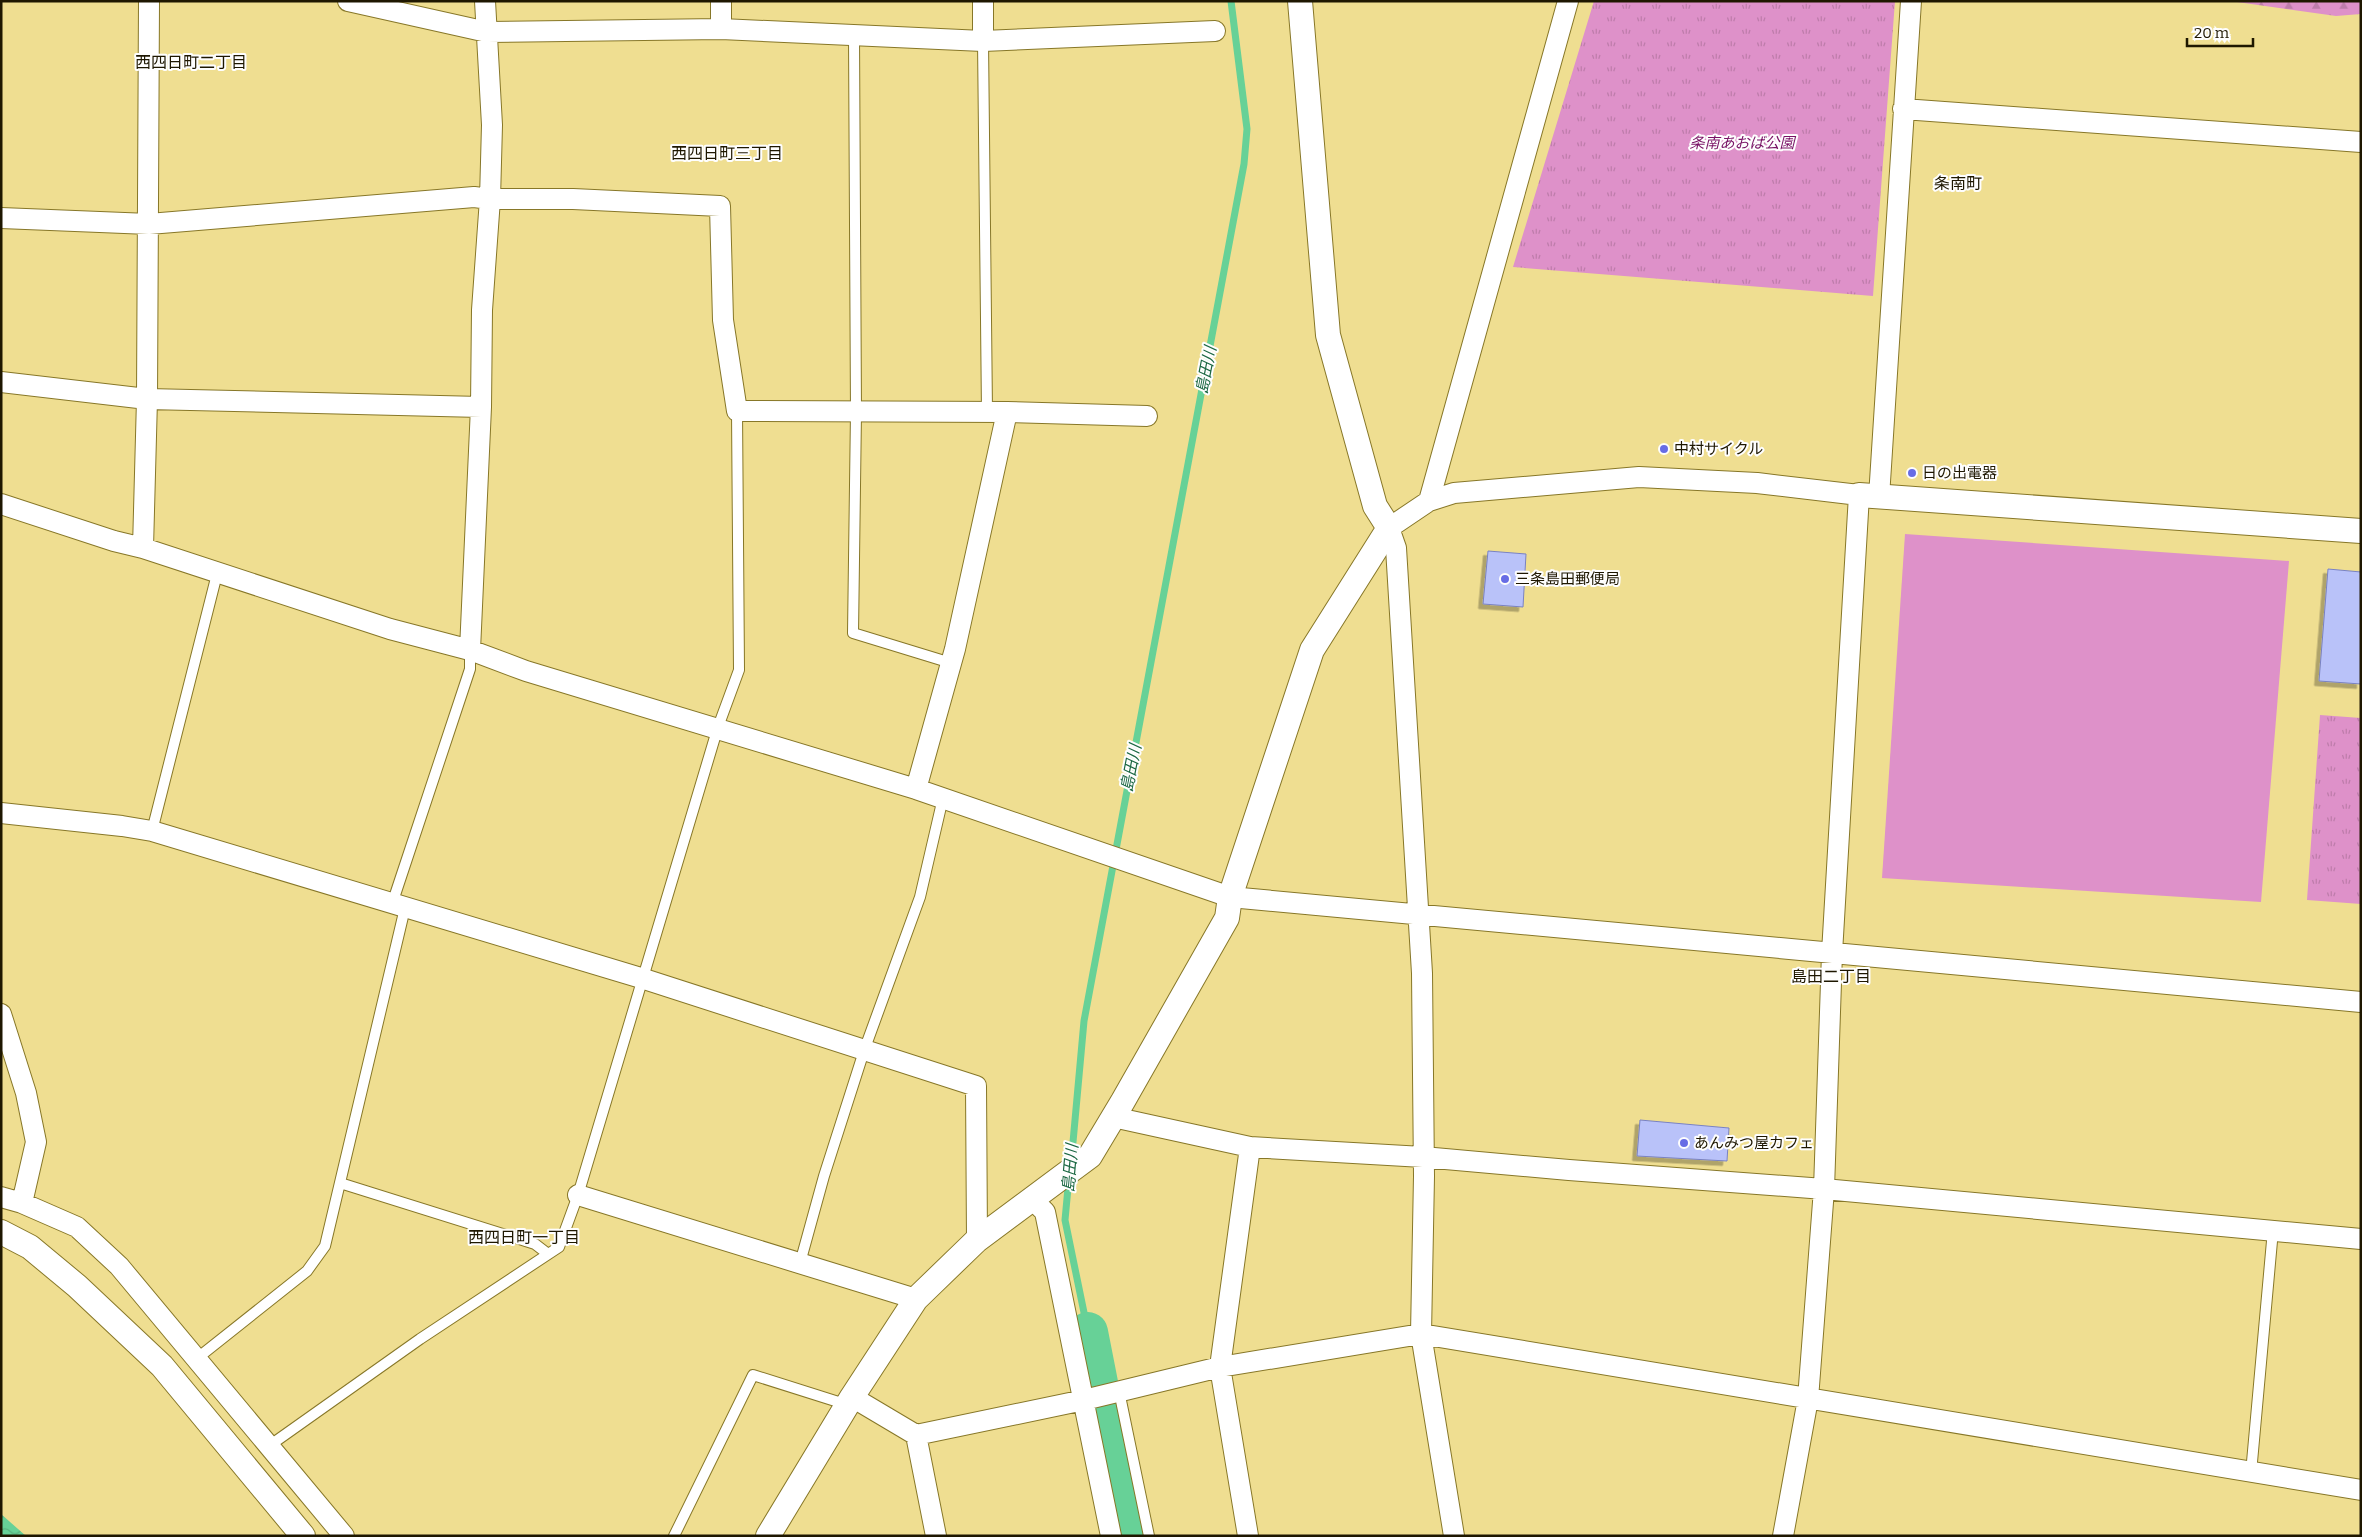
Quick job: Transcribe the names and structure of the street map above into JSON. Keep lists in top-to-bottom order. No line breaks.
{"districts":["西四日町二丁目","西四日町三丁目","条南町","島田二丁目","西四日町一丁目"],"water":["島田川"],"parks":["条南あおば公園"],"places":["中村サイクル","日の出電器","三条島田郵便局","あんみつ屋カフェ"],"scale_bar":"20 m"}
